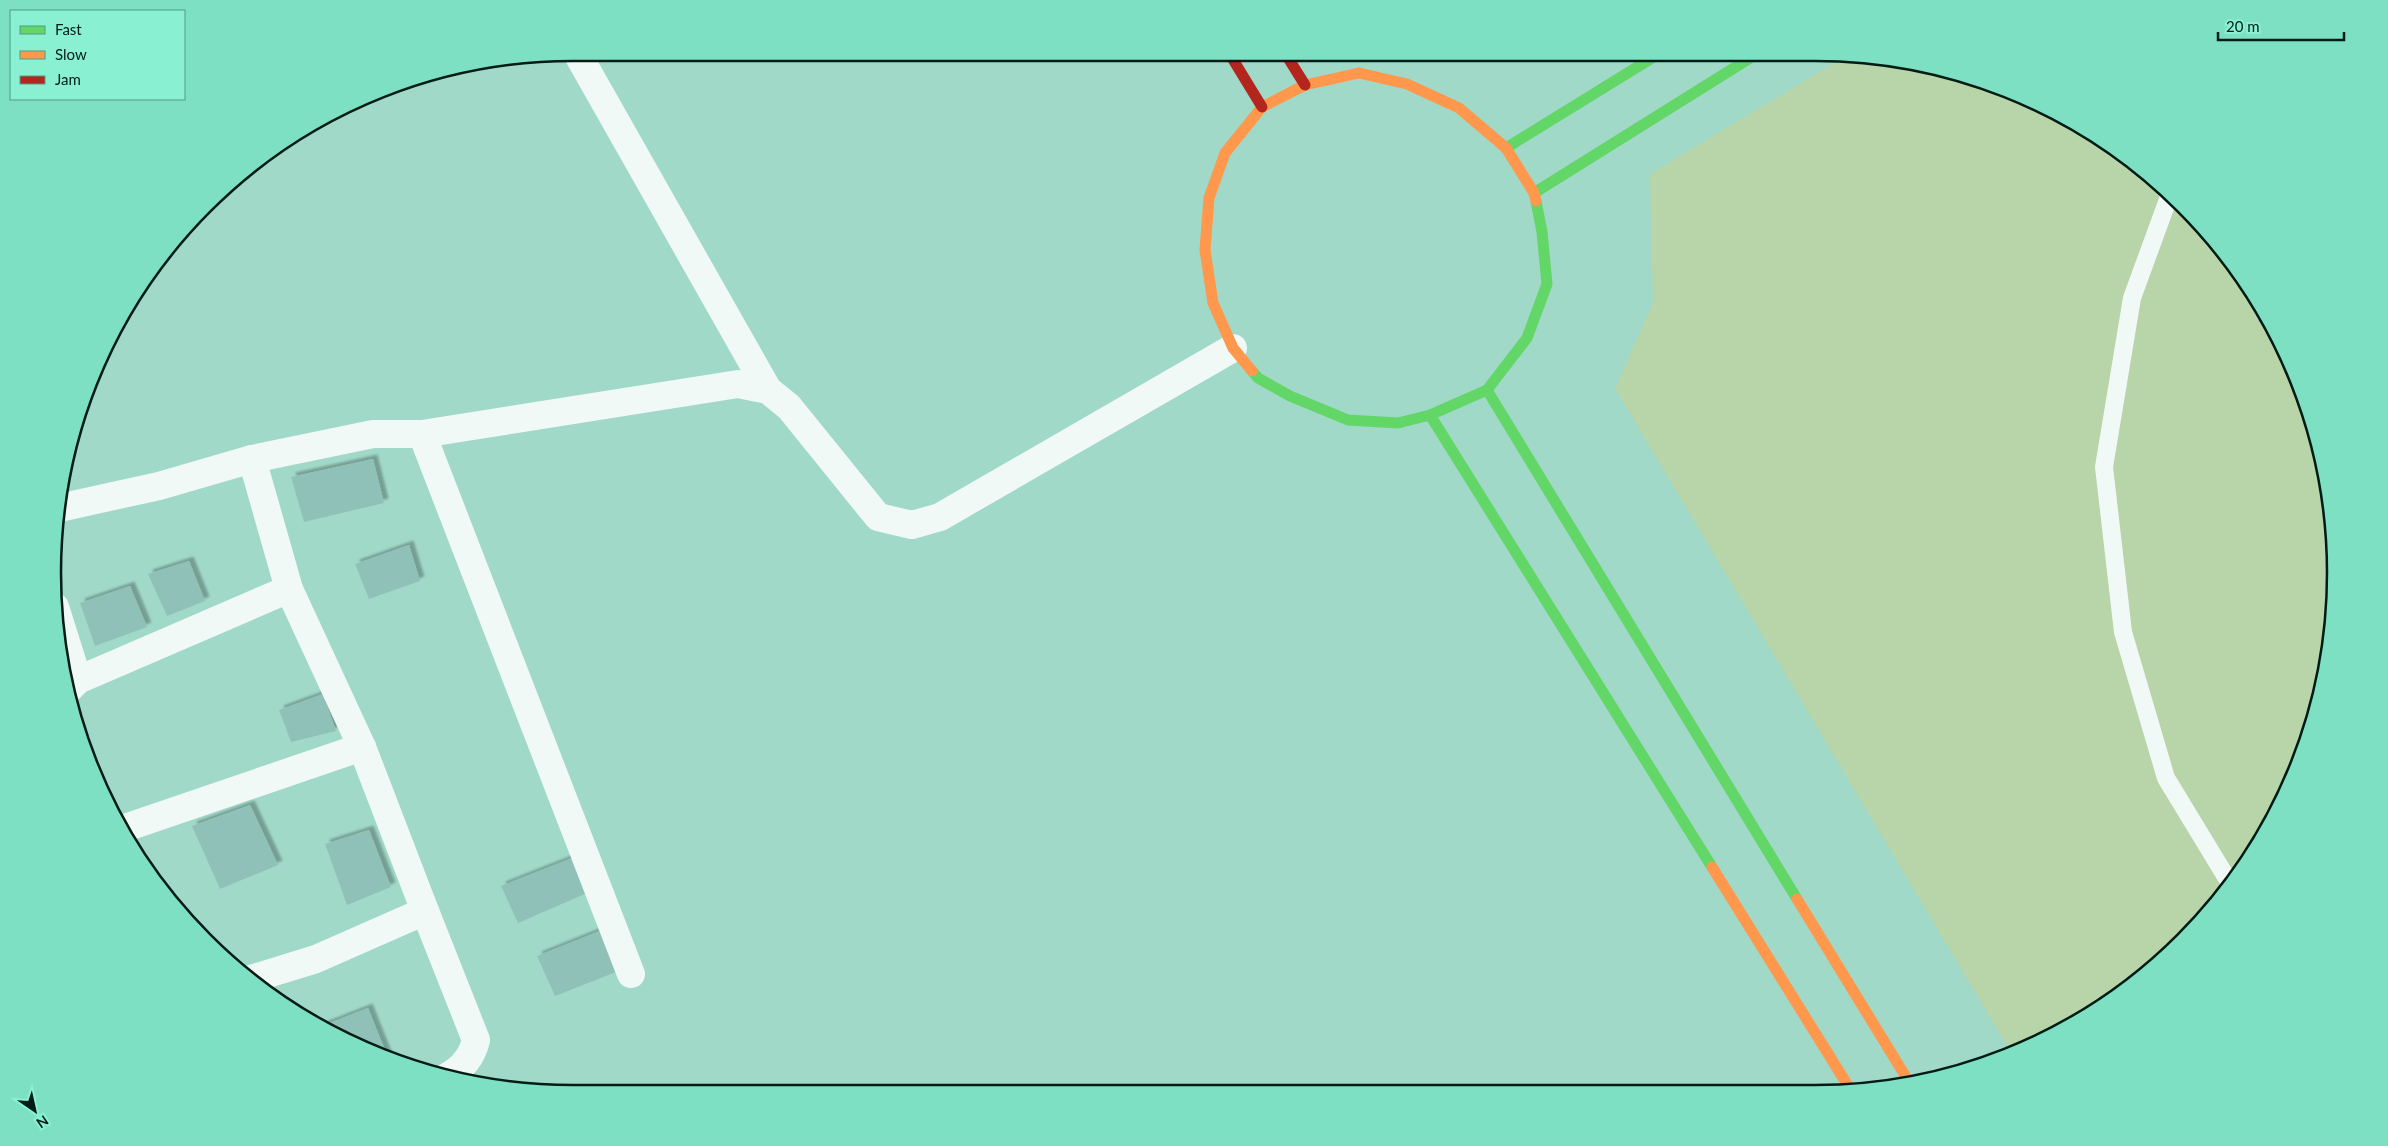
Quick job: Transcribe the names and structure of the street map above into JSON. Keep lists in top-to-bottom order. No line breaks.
{"legend":["Fast","Slow","Jam"],"scale_bar":"20 m","north":"bottom right"}
